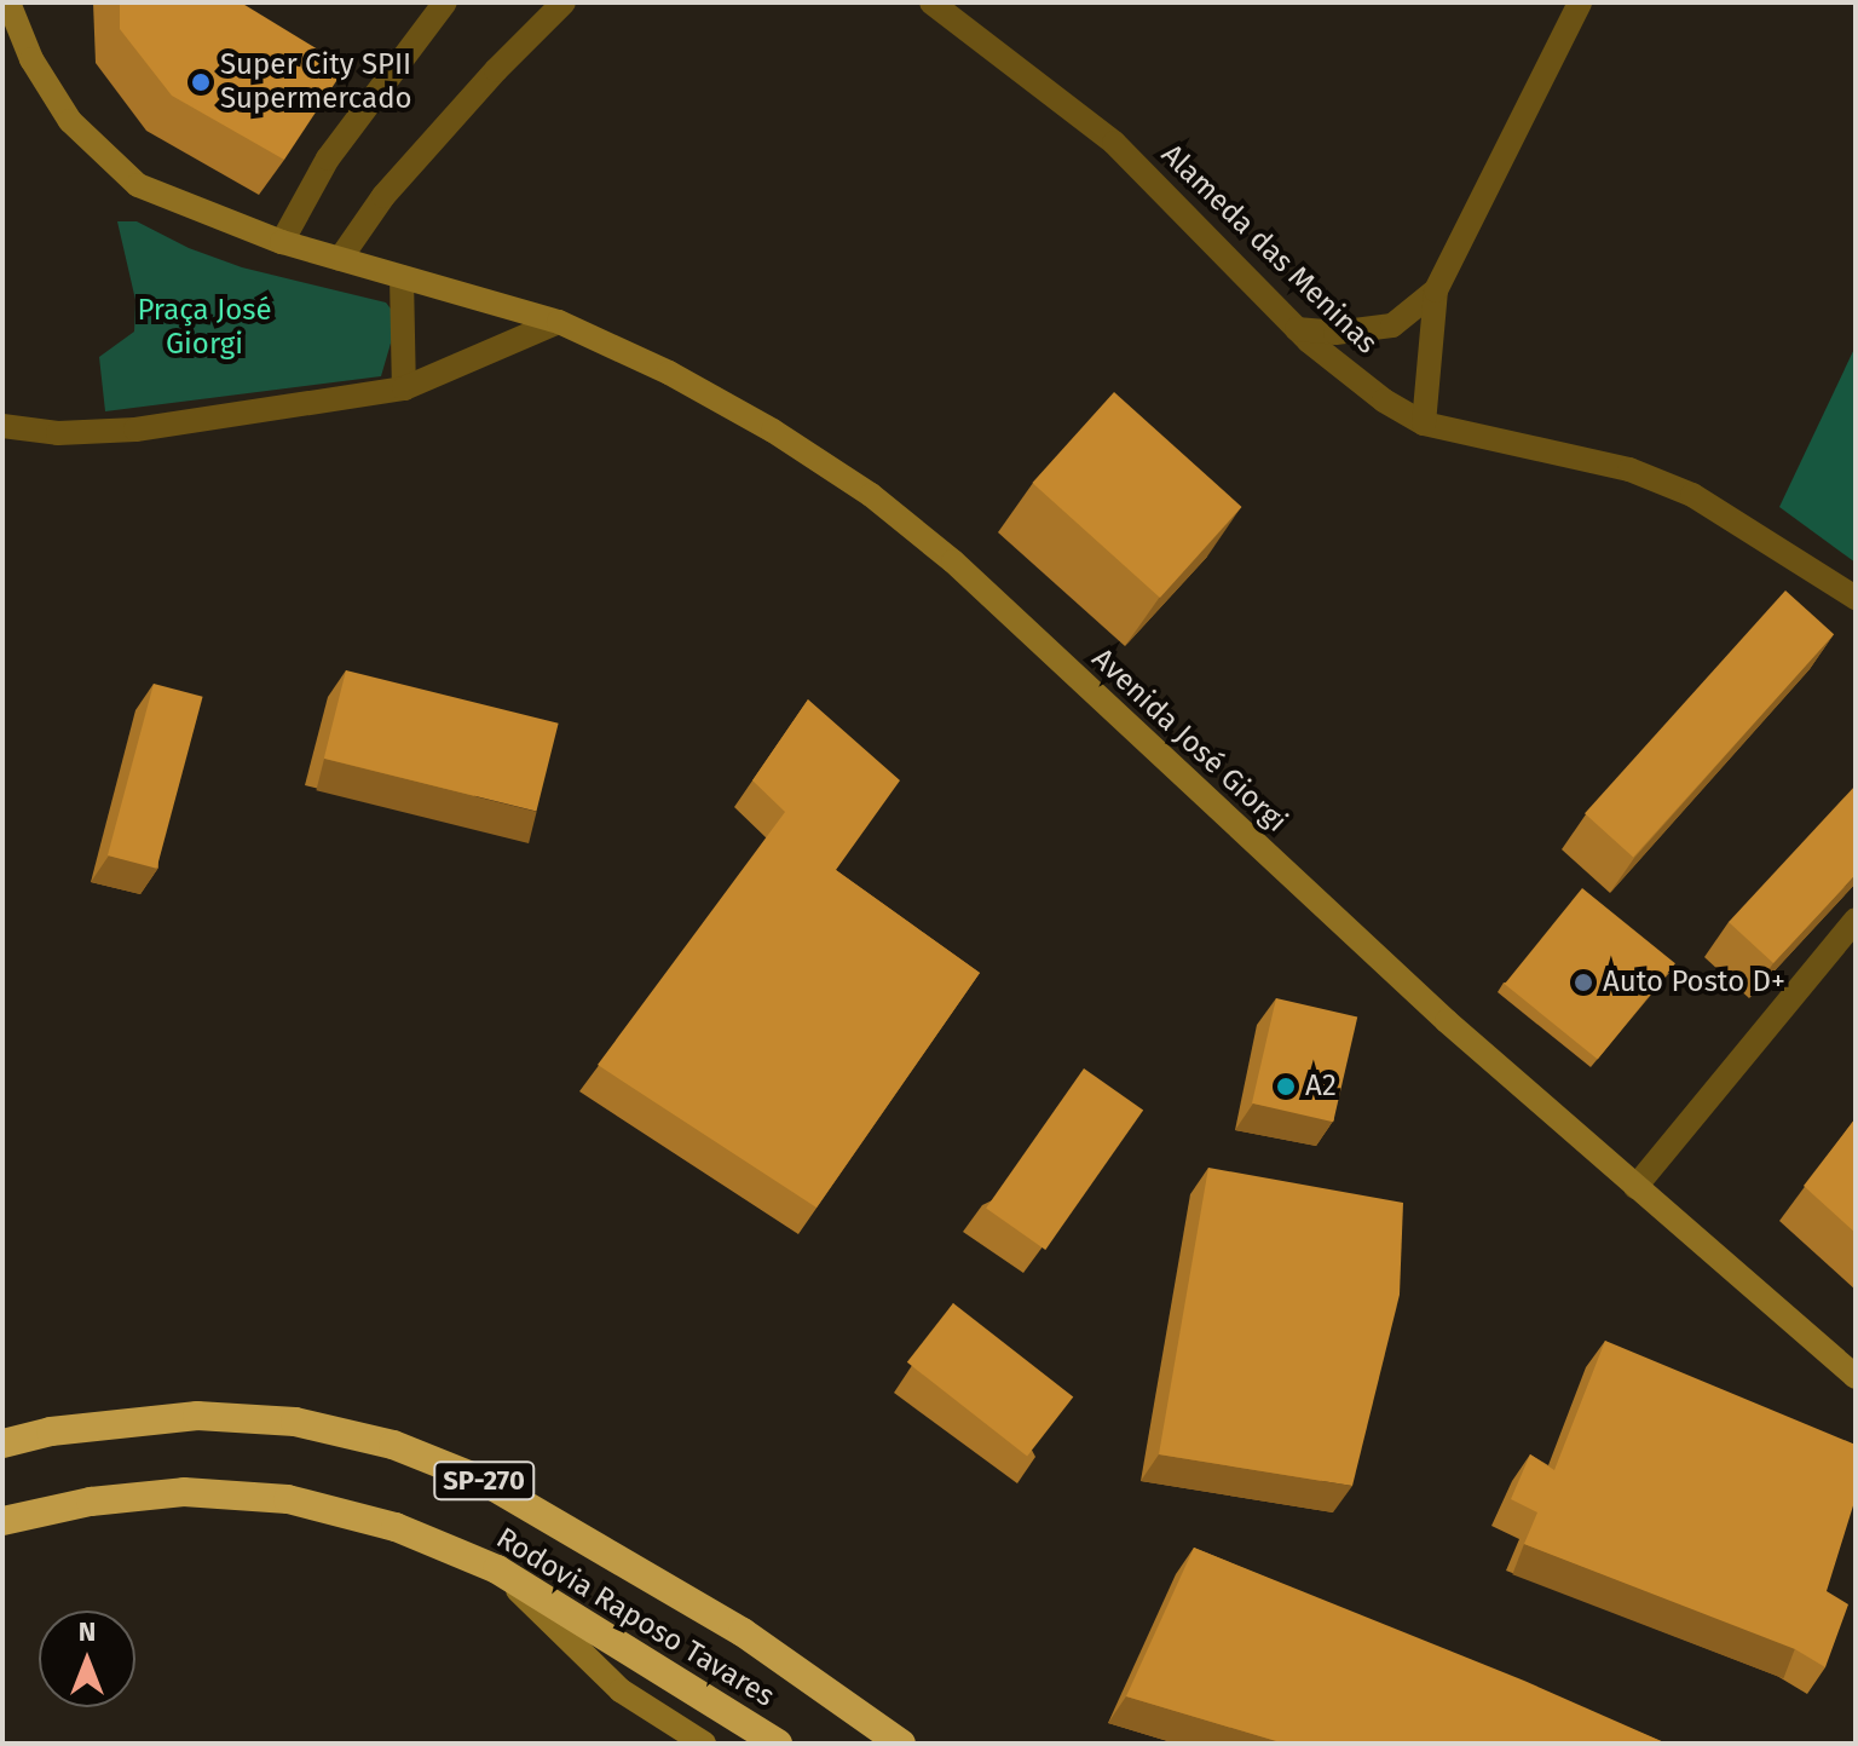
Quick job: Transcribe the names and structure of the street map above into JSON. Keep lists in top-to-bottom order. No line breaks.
{"streets":{"highway":["SP-270","Rodovia Raposo Tavares"],"street":["Alameda das Meninas","Avenida José Giorgi"]},"parks":["Praça José Giorgi"],"places":["Super City SPII Supermercado","Auto Posto D+","A2"],"north":"top"}
